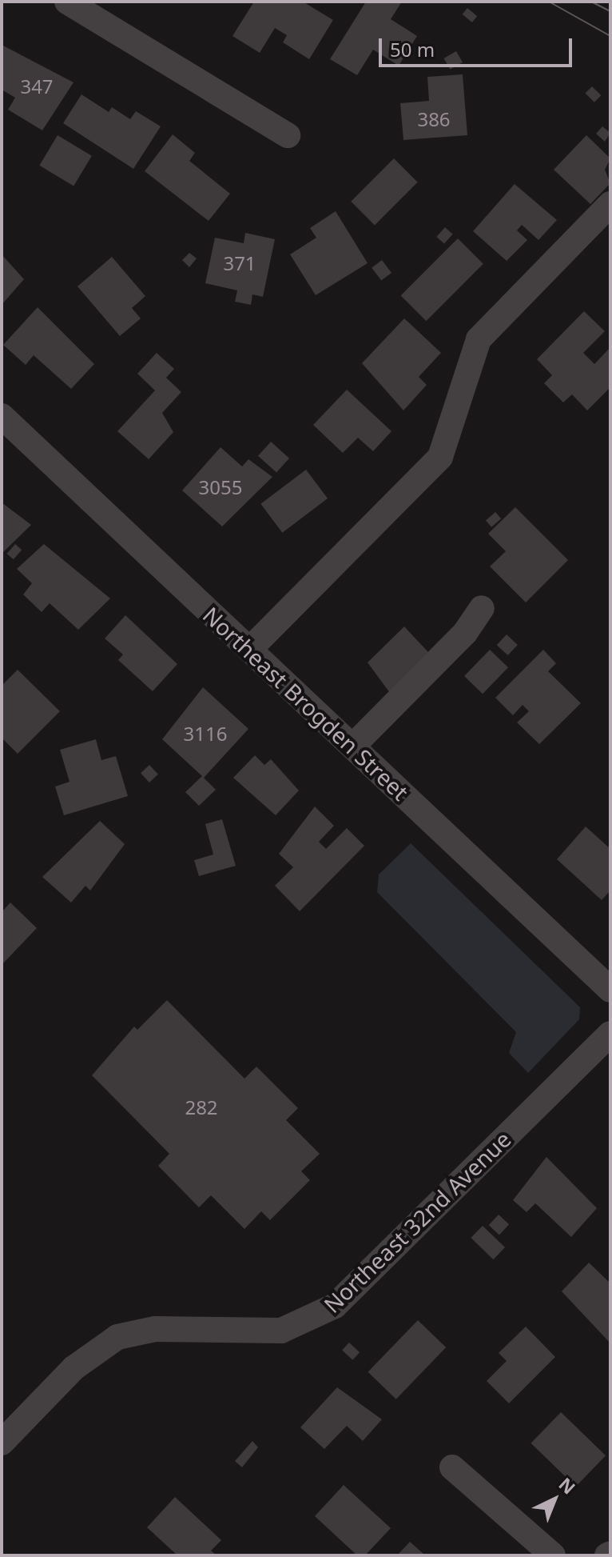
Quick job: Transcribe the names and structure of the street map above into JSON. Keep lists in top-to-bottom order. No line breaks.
{"streets":{"street":["Northeast Brogden Street","Northeast 32nd Avenue"]},"house_numbers":["347","386","371","3055","3116","282"],"scale_bar":"50 m","north":"top right"}
